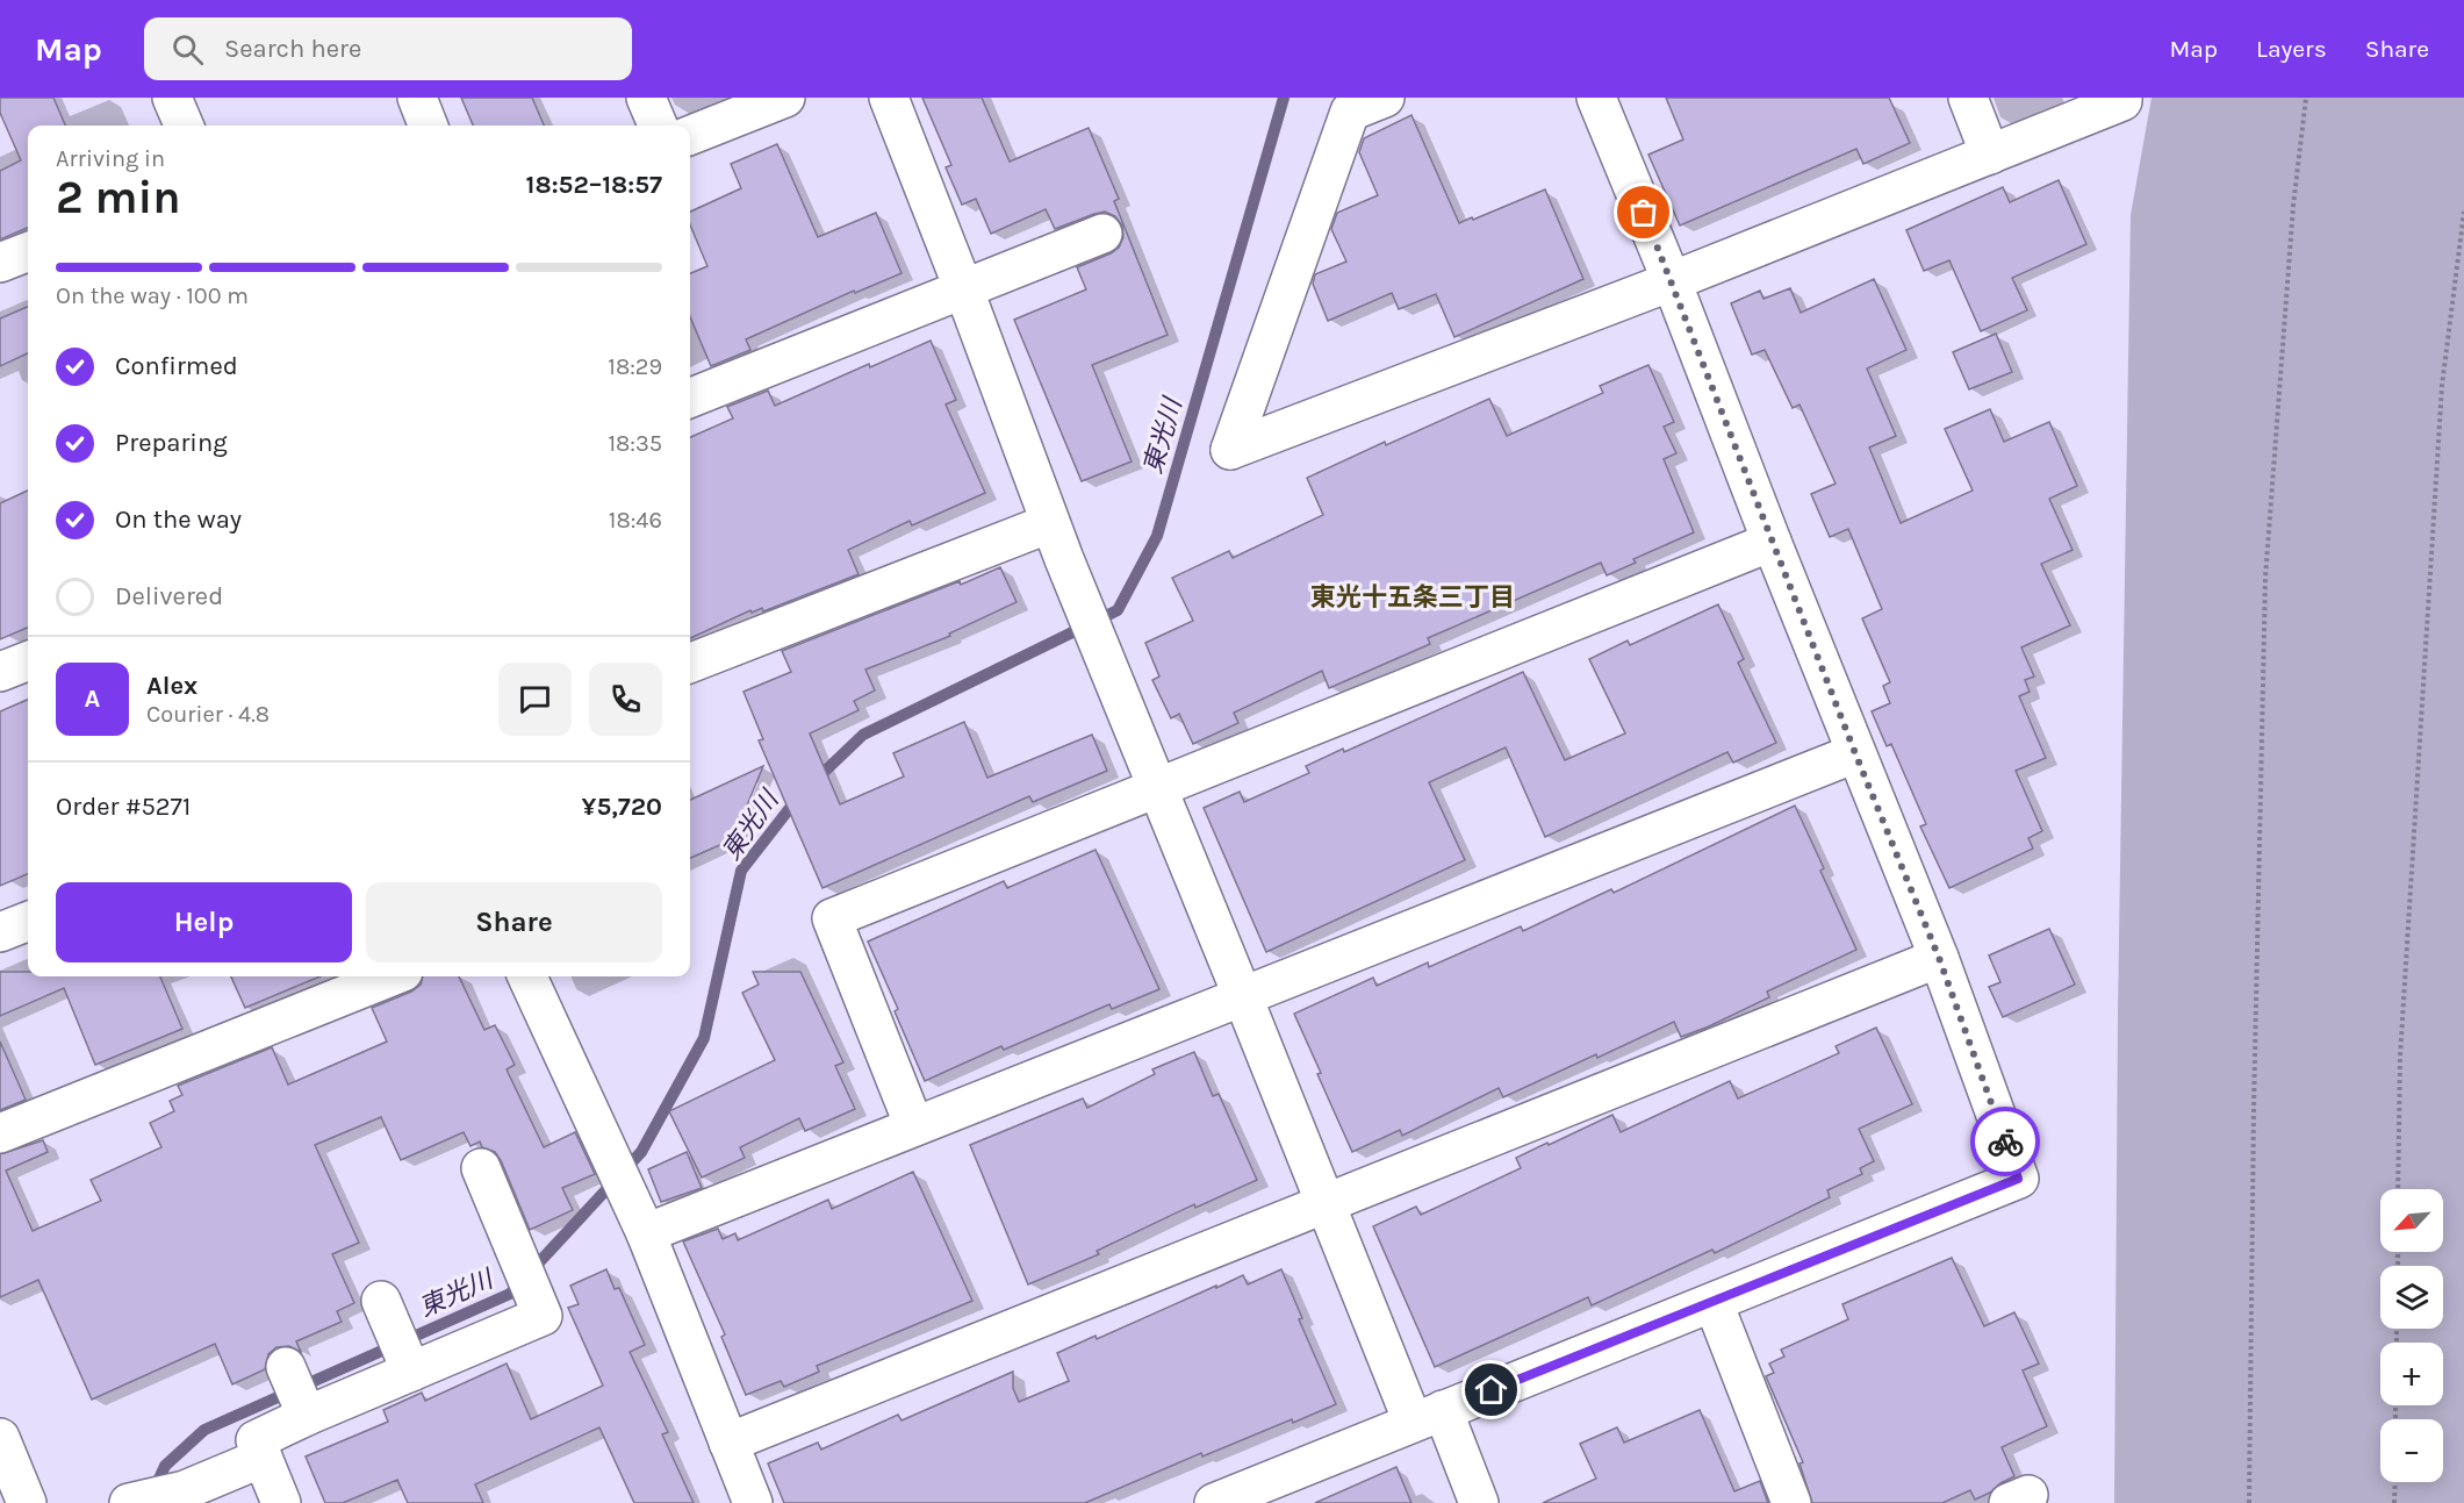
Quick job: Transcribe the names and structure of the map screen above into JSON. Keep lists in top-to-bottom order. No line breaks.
{"districts":["東光十五条三丁目"],"water":["東光川"],"north":"bottom left","page":{"header":"Map","search":"Search here","nav":["Map","Layers","Share"],"heading":["2 min","Arriving in","18:52–18:57"],"panel":["Alex","Courier · 4.8","Order #5271","¥5,720"],"bar":"On the way · 100 m","list":[["Confirmed","18:29"],["Preparing","18:35"],["On the way","18:46"],"Delivered"],"round":"A","buttons":["Help","Share"],"map_buttons":["+","−"]}}
